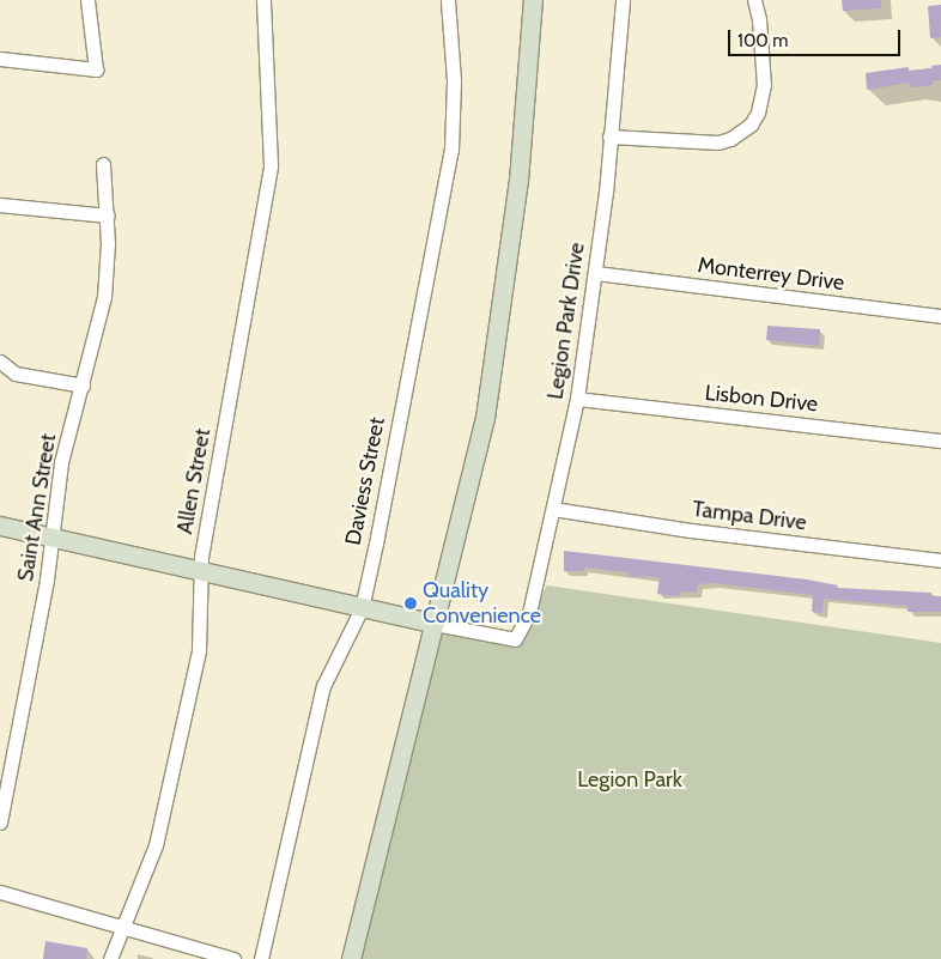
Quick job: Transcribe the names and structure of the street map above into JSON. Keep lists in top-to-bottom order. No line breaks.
{"streets":{"street":["Monterrey Drive","Legion Park Drive","Lisbon Drive","Allen Street","Daviess Street","Saint Ann Street","Tampa Drive"]},"crossings":[["Monterrey Drive","Legion Park Drive"],["Legion Park Drive","Lisbon Drive"],["Legion Park Drive","Tampa Drive"]],"parks":["Legion Park"],"places":["Quality Convenience"],"scale_bar":"100 m"}
